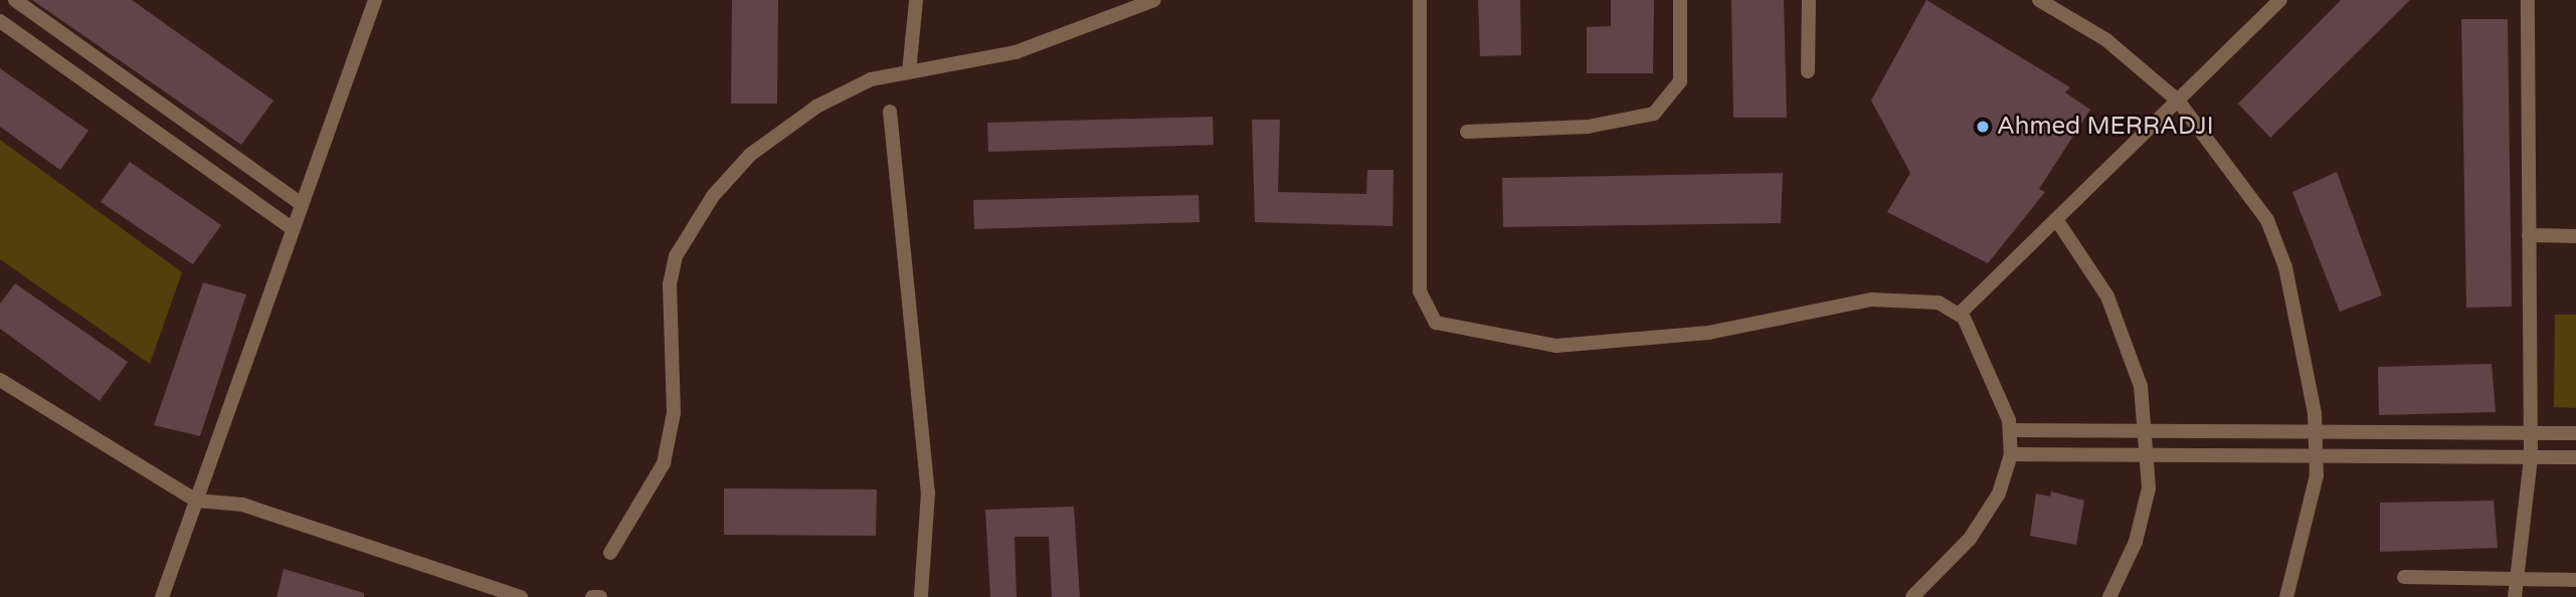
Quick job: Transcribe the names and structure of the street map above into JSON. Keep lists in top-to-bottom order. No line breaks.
{"places":["Ahmed MERRADJI"]}
